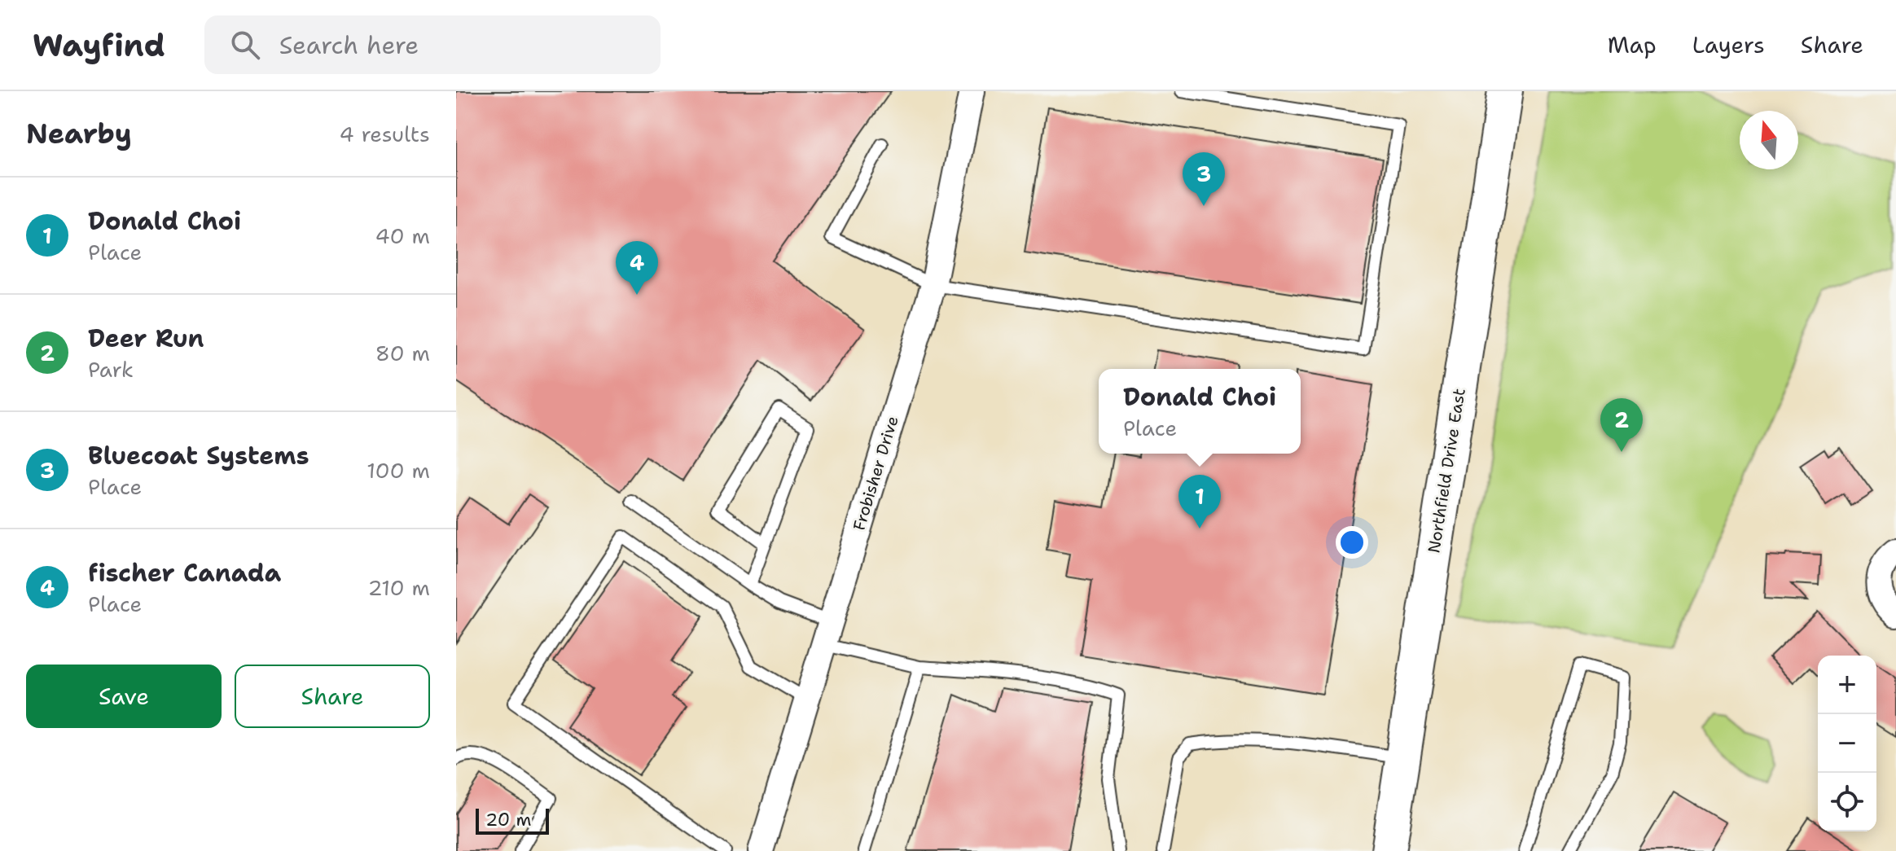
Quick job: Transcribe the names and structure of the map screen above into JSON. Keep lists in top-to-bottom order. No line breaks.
{"streets":{"main road":["Northfield Drive East"],"street":["Frobisher Drive"]},"scale_bar":"20 m","north":"top","page":{"header":"Wayfind","search":"Search here","nav":["Map","Layers","Share"],"heading":["Nearby","4 results"],"pins":["3","4","2","1"],"list":[{"mark":"1","name":"Donald Choi","note":"Place","value":"40 m"},{"mark":"2","name":"Deer Run","note":"Park","value":"80 m"},{"mark":"3","name":"Bluecoat Systems","note":"Place","value":"100 m"},{"mark":"4","name":"fischer Canada","note":"Place","value":"210 m"}],"popup":["Donald Choi","Place"],"buttons":["Save","Share"],"map_buttons":["+","−"],"scale":"20 m"}}
